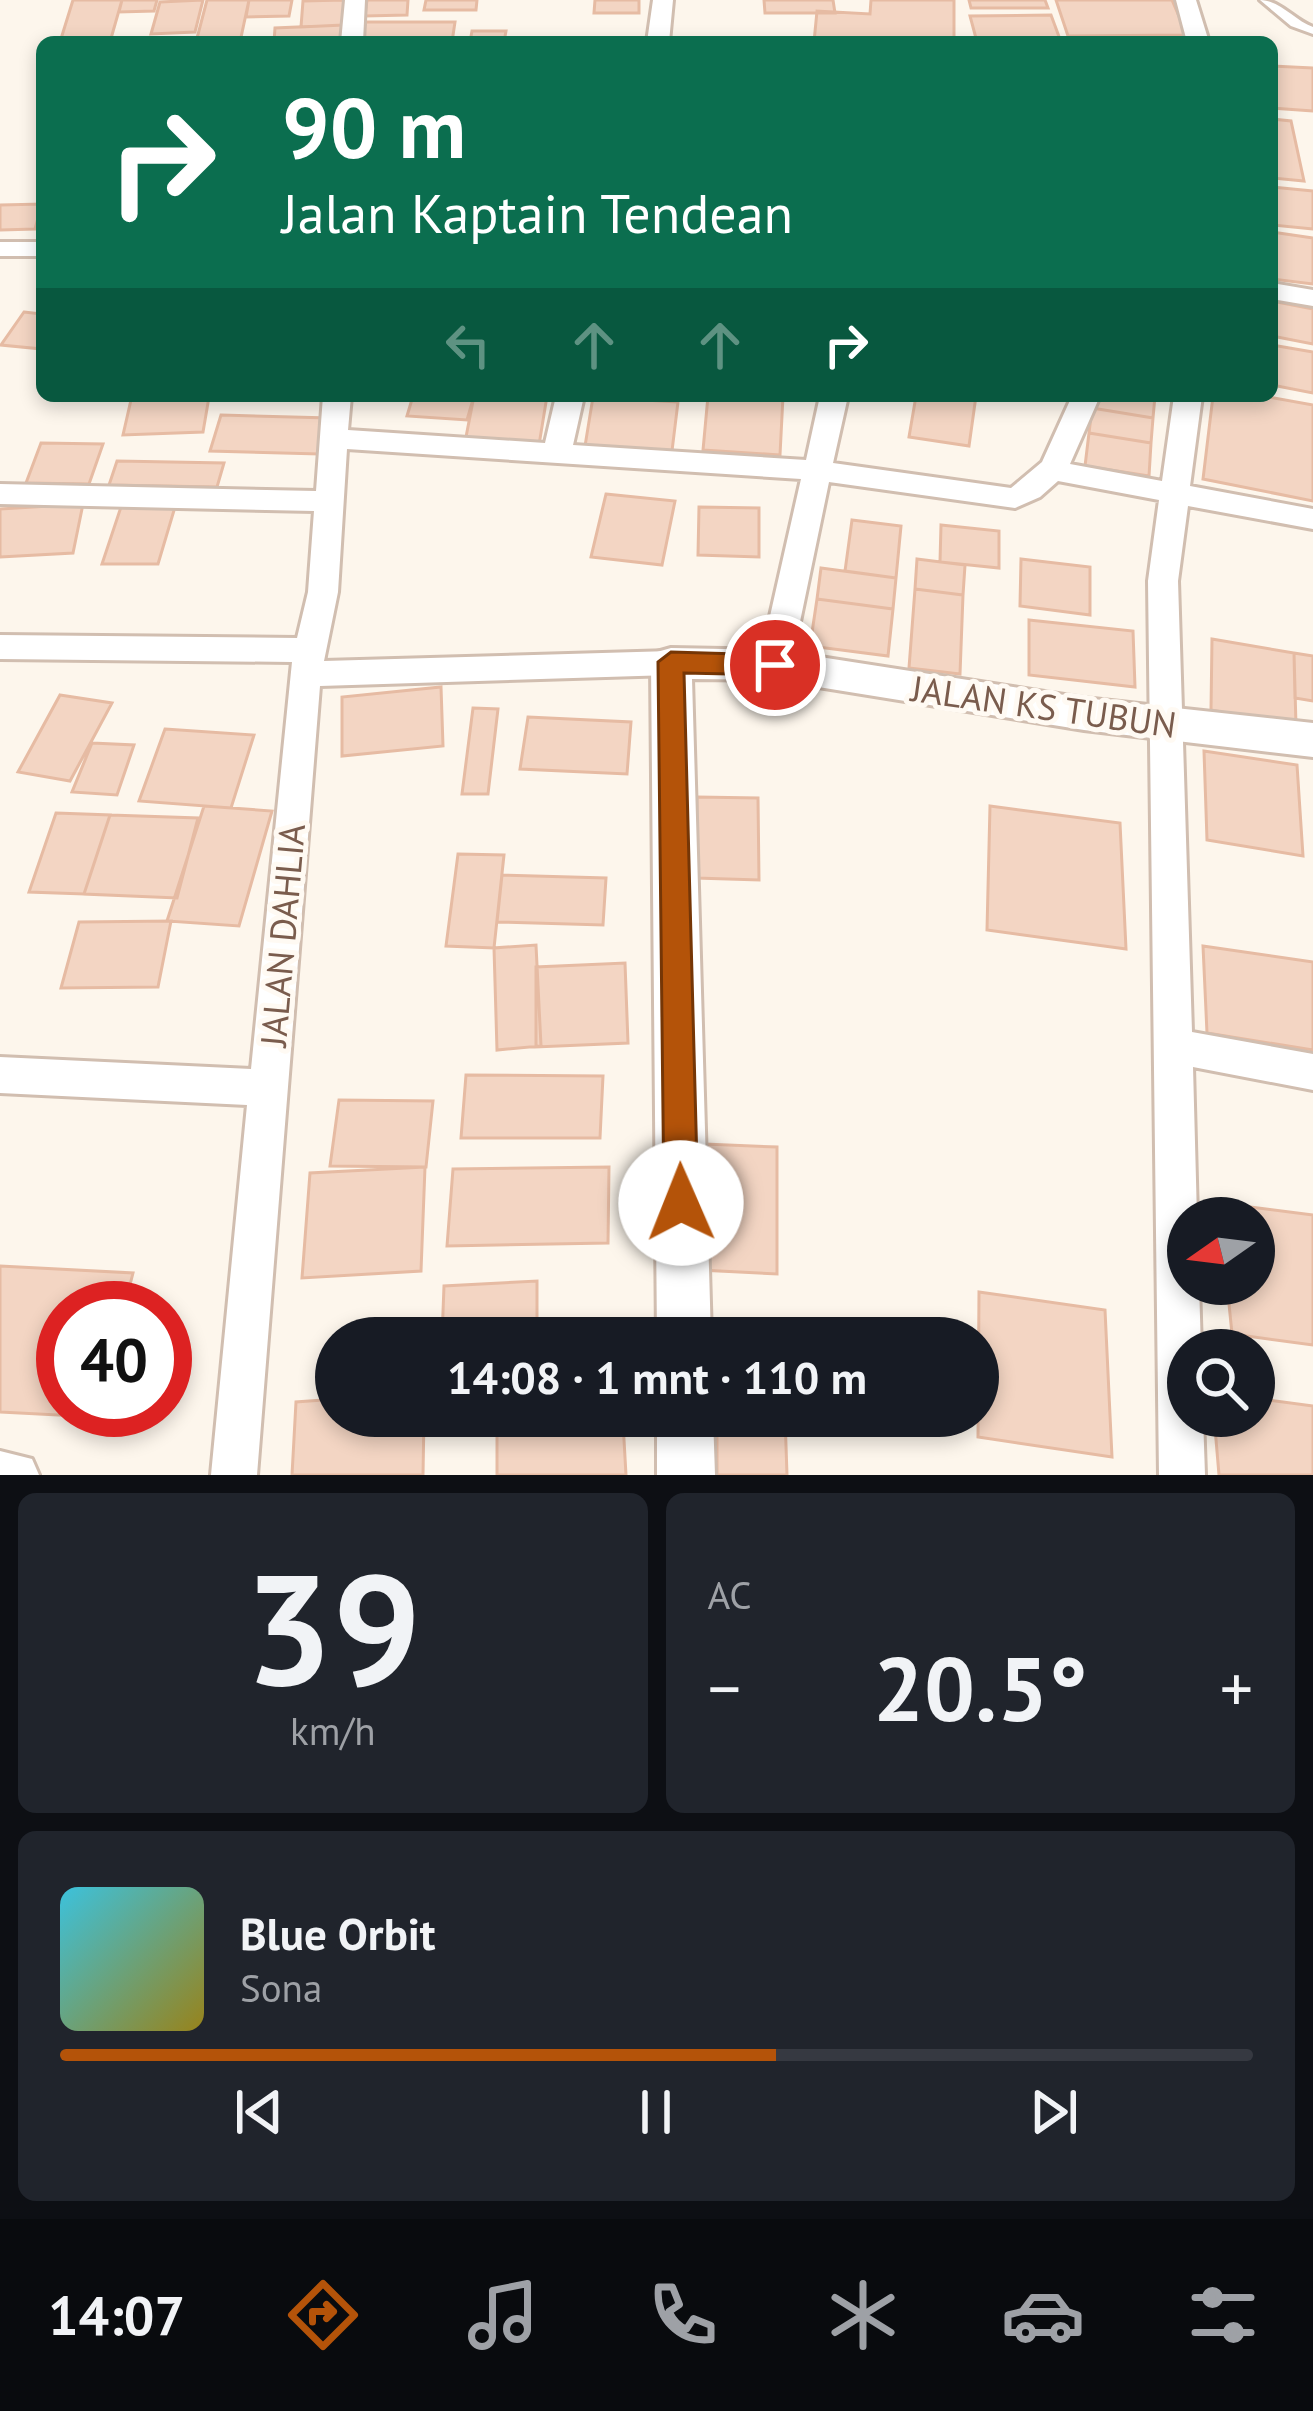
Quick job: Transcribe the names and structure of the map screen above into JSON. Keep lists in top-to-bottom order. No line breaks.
{"streets":{"street":["JALAN KS TUBUN","JALAN DAHLIA"]},"north":"left","page":{"turn":["90 m","Jalan Kaptain Tendean"],"limit":"40","trip":"14:08 · 1 mnt · 110 m","tile":[["39","km/h"],"AC"],"heat":["−","20.5°","+"],"song":["Blue Orbit","Sona"],"tabs":"14:07"}}
